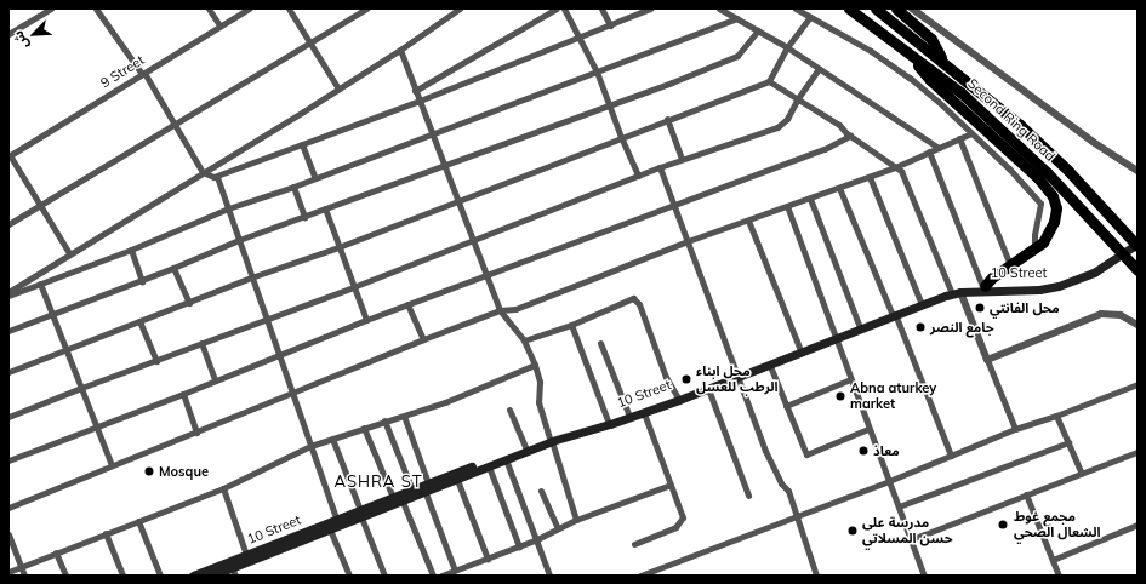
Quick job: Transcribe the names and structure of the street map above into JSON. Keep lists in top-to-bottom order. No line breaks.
{"streets":{"highway":["Second Ring Road"],"main road":["10 Street"],"street":["9 Street"]},"districts":["ASHRA ST"],"places":["محل الفانتي","جامع النصر","محل ابناء الرطب للعسل","Abna aturkey market","معاذ","Mosque","مجمع غوط الشعال الصحي","مدرسة على حسن المسلاتي"],"north":"bottom left"}
